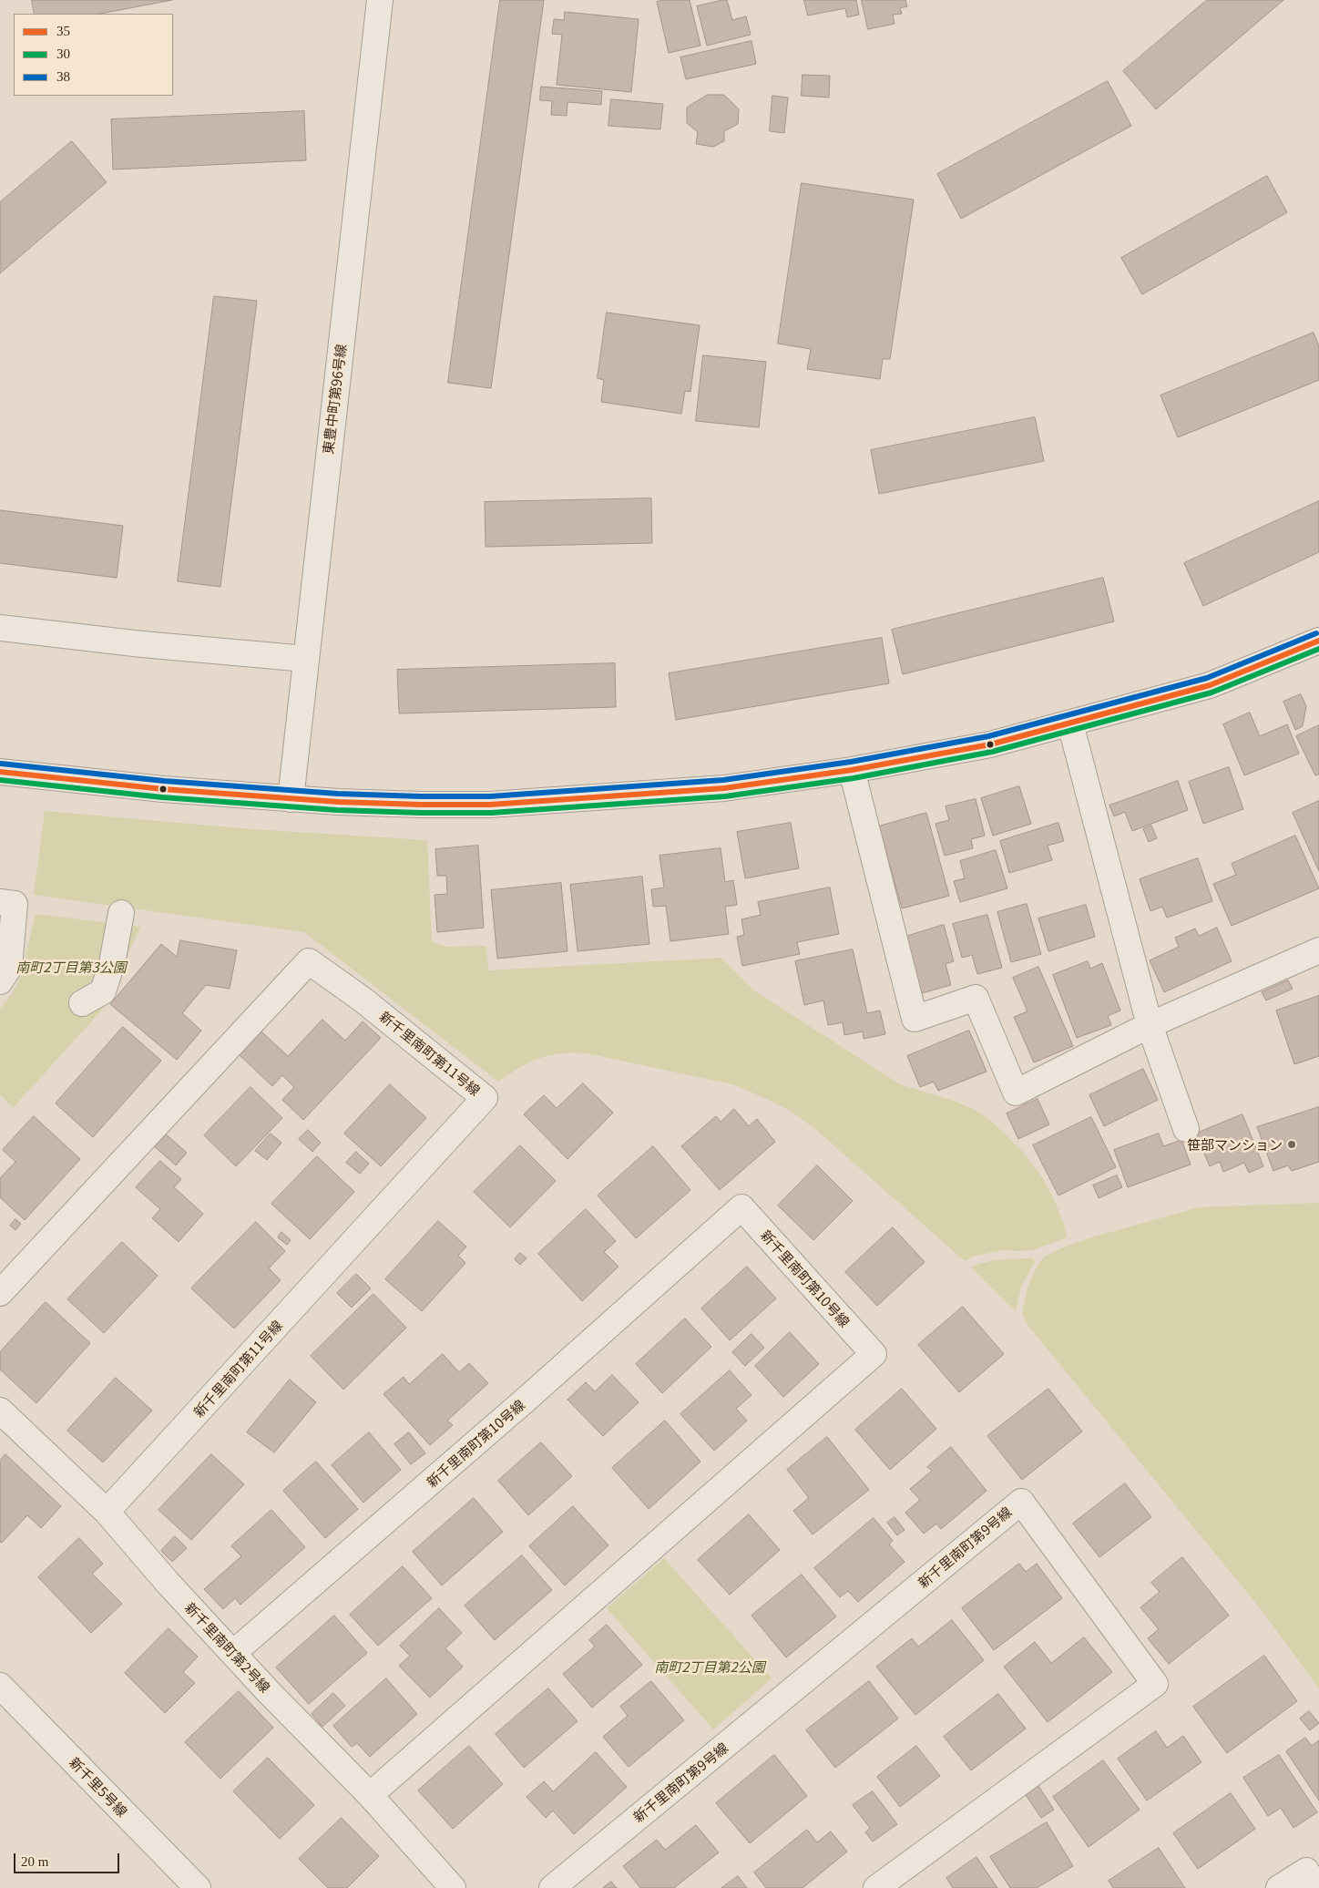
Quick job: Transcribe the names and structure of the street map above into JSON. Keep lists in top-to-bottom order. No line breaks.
{"streets":{"street":["東豊中町第96号線","新千里南町第11号線","新千里南町第10号線","新千里南町第9号線","新千里南町第2号線","新千里5号線"]},"crossings":[["新千里南町第11号線","新千里南町第2号線"],["新千里南町第10号線","新千里南町第2号線"]],"parks":["南町2丁目第3公園","南町2丁目第2公園"],"places":["笹部マンション"],"lines":["transit line 38","transit line 35","transit line 30"],"legend":["35","30","38"],"scale_bar":"20 m"}
